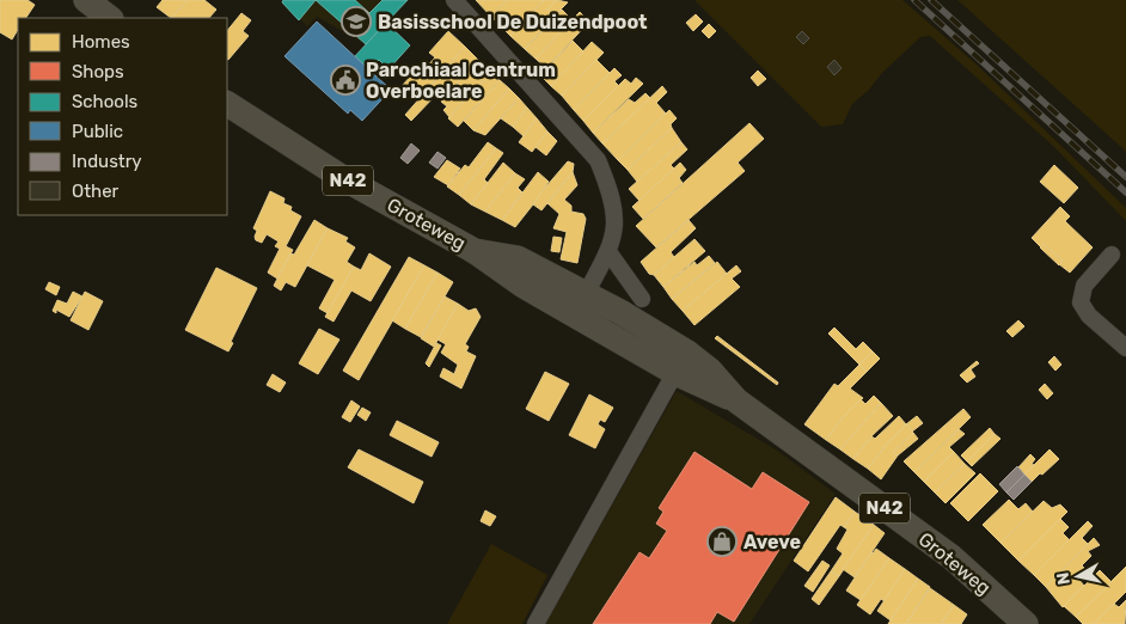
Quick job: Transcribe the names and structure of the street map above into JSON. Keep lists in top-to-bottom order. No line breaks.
{"streets":{"main road":["N42","Groteweg"]},"places":{"school or university":["Basisschool De Duizendpoot"],"public building":["Parochiaal Centrum Overboelare"],"shop":["Aveve"]},"legend":["Homes","Shops","Schools","Public","Industry","Other"],"north":"left"}
